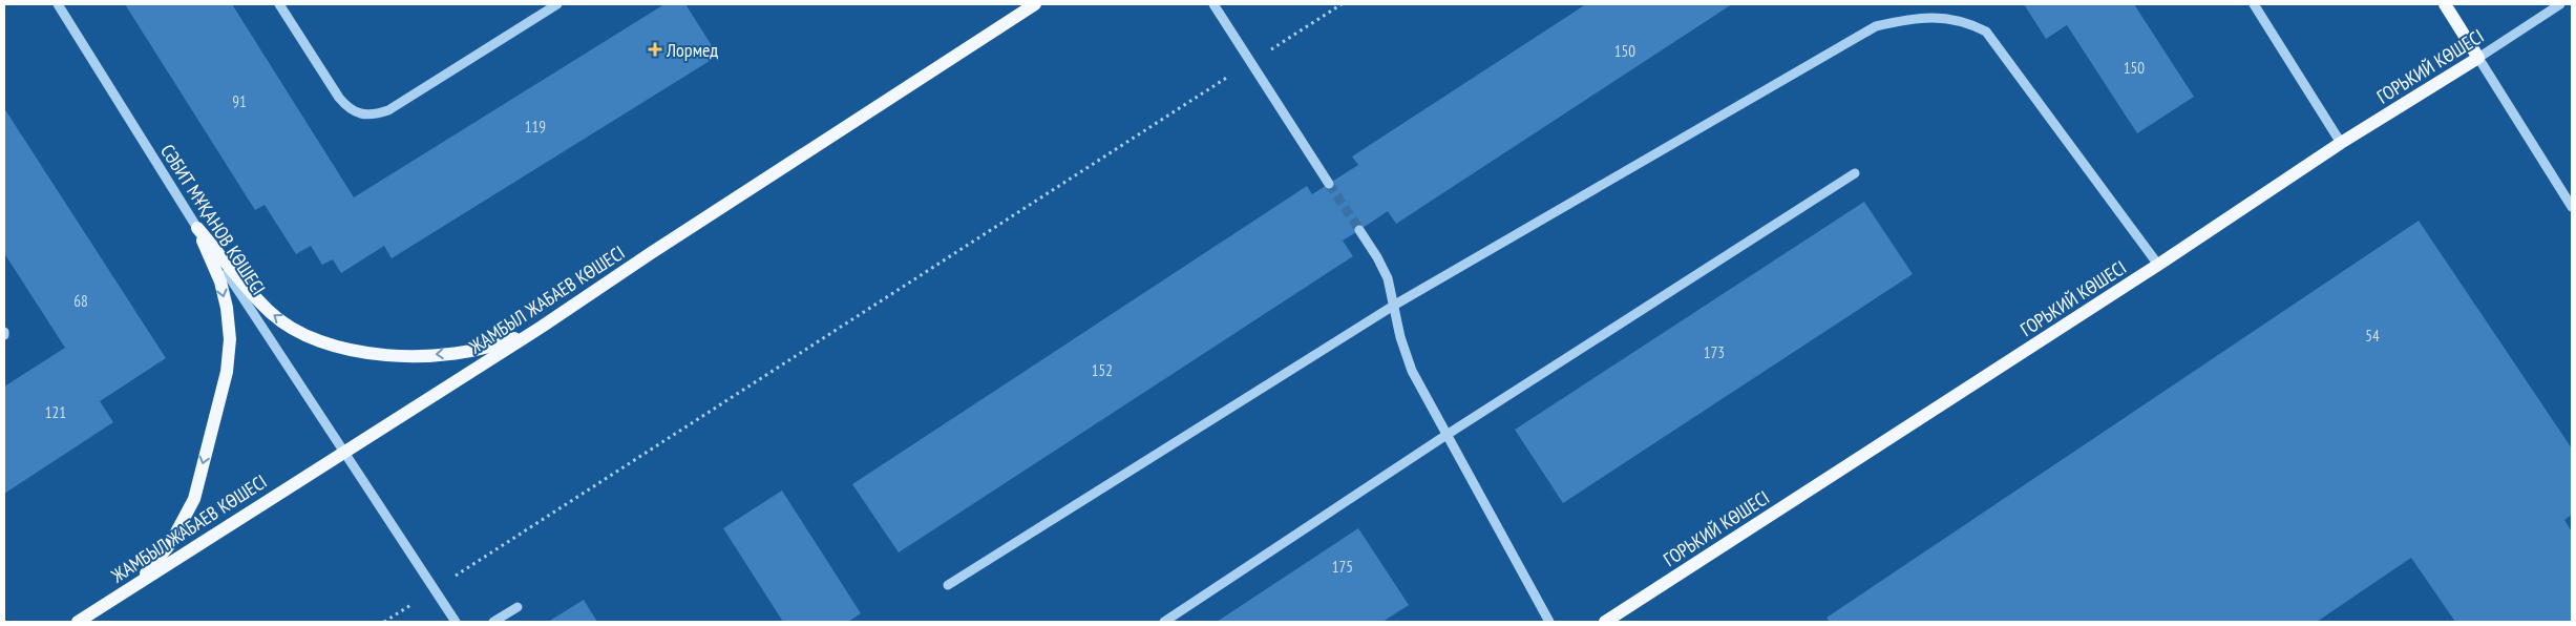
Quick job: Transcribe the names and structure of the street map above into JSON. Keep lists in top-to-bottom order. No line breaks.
{"streets":{"main road":["ГОРЬКИЙ КӨШЕСІ","ЖАМБЫЛ ЖАБАЕВ КӨШЕСІ"],"street":["СӘБИТ МҰҚАНОВ КӨШЕСІ"]},"crossings":[["СӘБИТ МҰҚАНОВ КӨШЕСІ","ЖАМБЫЛ ЖАБАЕВ КӨШЕСІ"]],"places":{"health":["Лормед"]},"house_numbers":["150","150","91","119","68","54","173","152","121","175"]}
